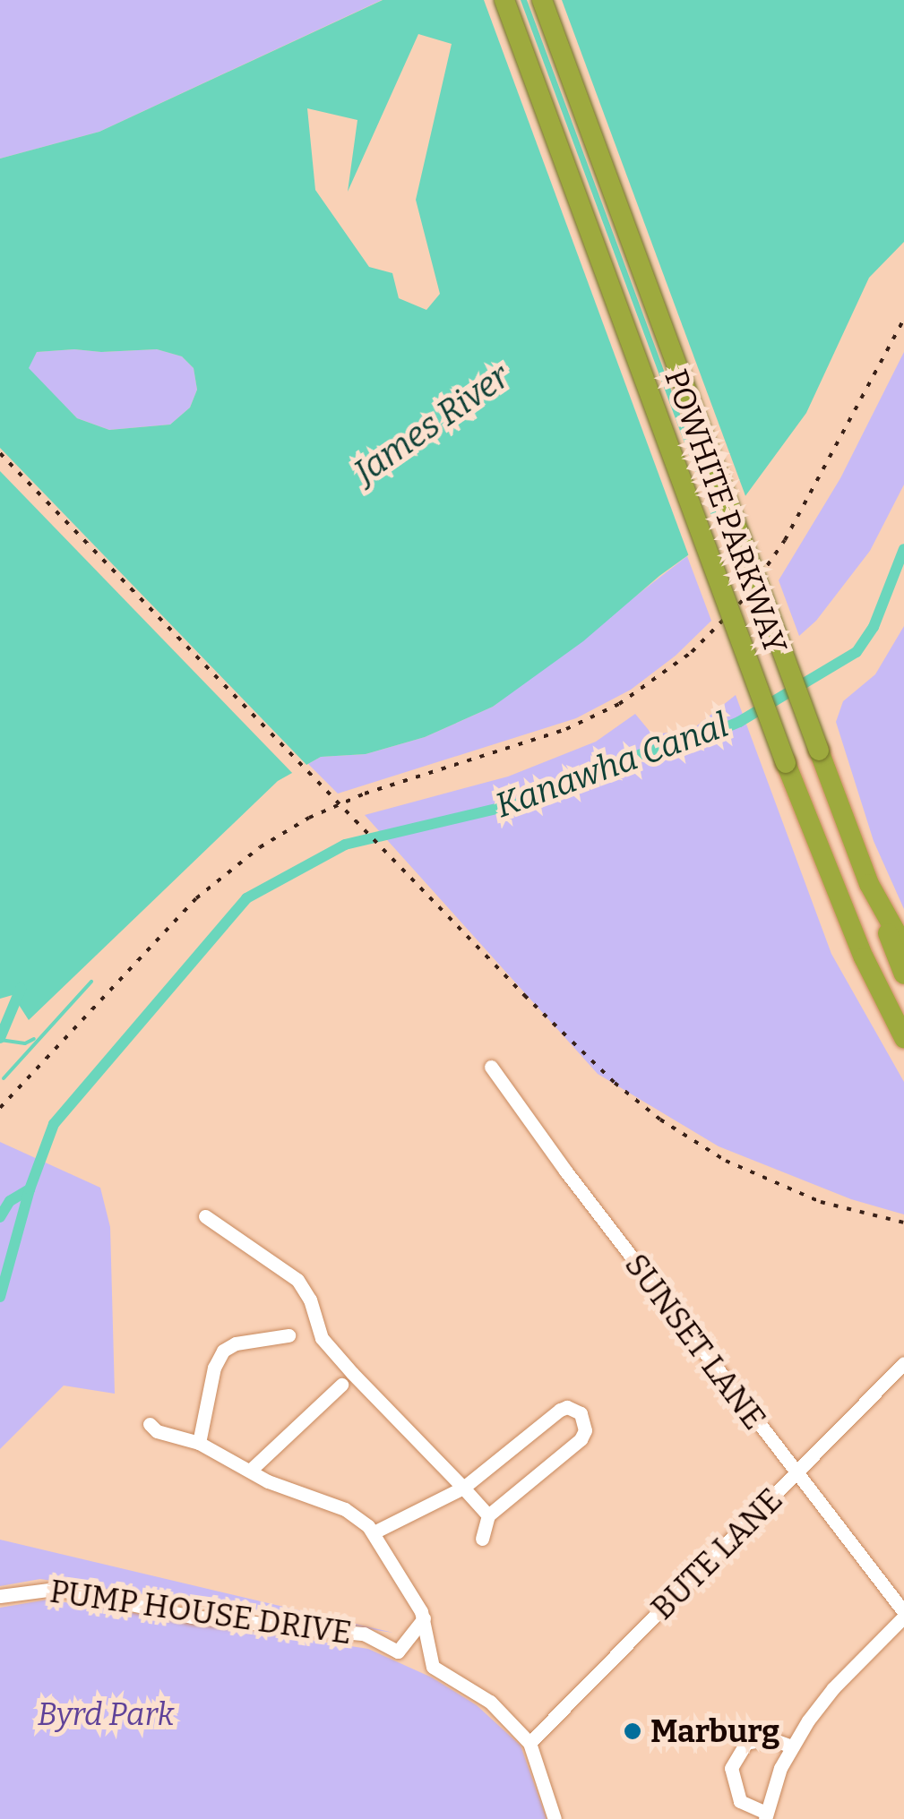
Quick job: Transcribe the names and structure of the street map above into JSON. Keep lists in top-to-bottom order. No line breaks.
{"streets":{"highway":["POWHITE PARKWAY"],"street":["SUNSET LANE","BUTE LANE","PUMP HOUSE DRIVE"]},"crossings":[["SUNSET LANE","BUTE LANE"]],"water":["James River","Kanawha Canal"],"parks":["Byrd Park"],"places":["Marburg"]}
